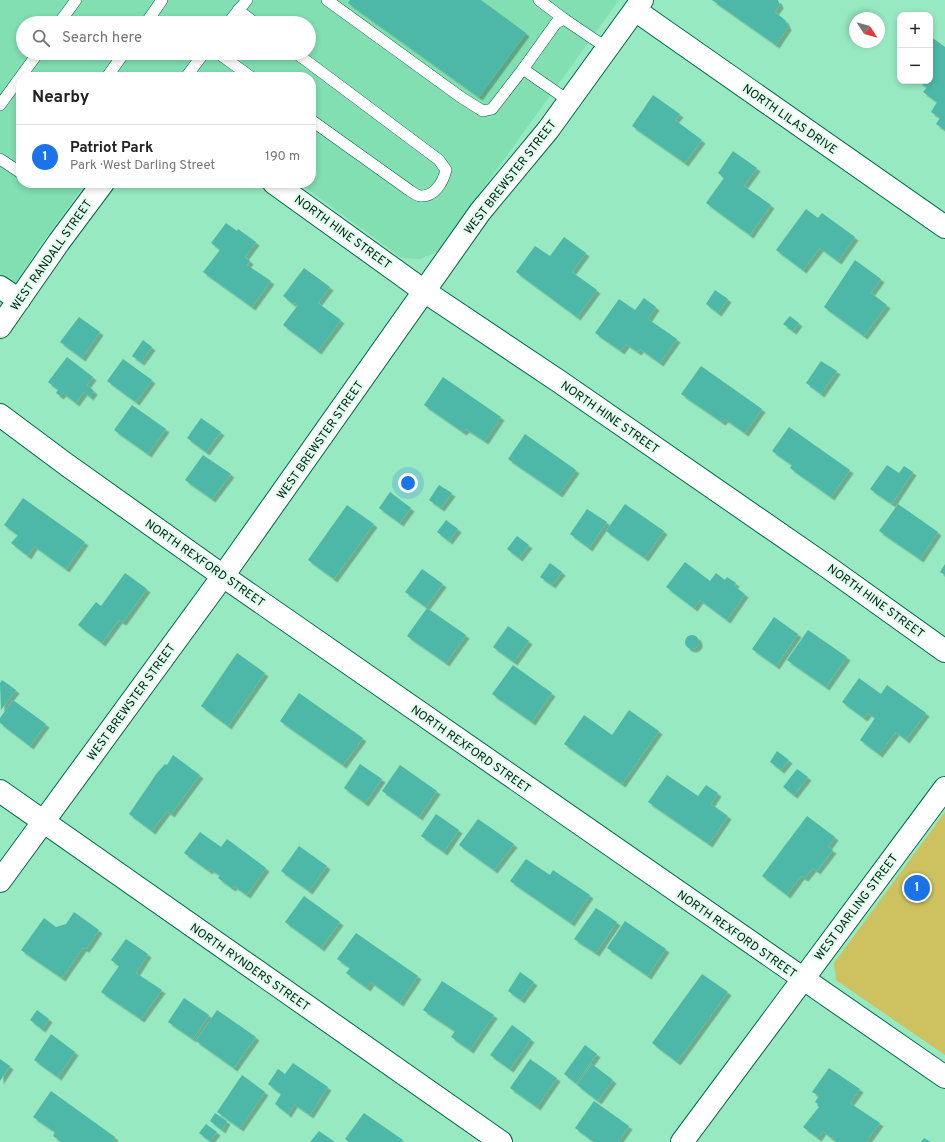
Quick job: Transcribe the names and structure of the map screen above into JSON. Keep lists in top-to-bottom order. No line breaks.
{"streets":{"street":["NORTH LILAS DRIVE","WEST BREWSTER STREET","NORTH HINE STREET","WEST RANDALL STREET","NORTH REXFORD STREET","WEST DARLING STREET","NORTH RYNDERS STREET"]},"crossings":[["NORTH LILAS DRIVE","WEST BREWSTER STREET"],["WEST BREWSTER STREET","NORTH HINE STREET"],["WEST BREWSTER STREET","NORTH REXFORD STREET"],["WEST BREWSTER STREET","NORTH RYNDERS STREET"],["NORTH REXFORD STREET","WEST DARLING STREET"]],"north":"bottom right","page":{"map_buttons":["+","−"],"search":"Search here","heading":"Nearby","list":[{"mark":"1","name":"Patriot Park","note":"Park · West Darling Street","value":"190 m"}],"pins":"1"}}
